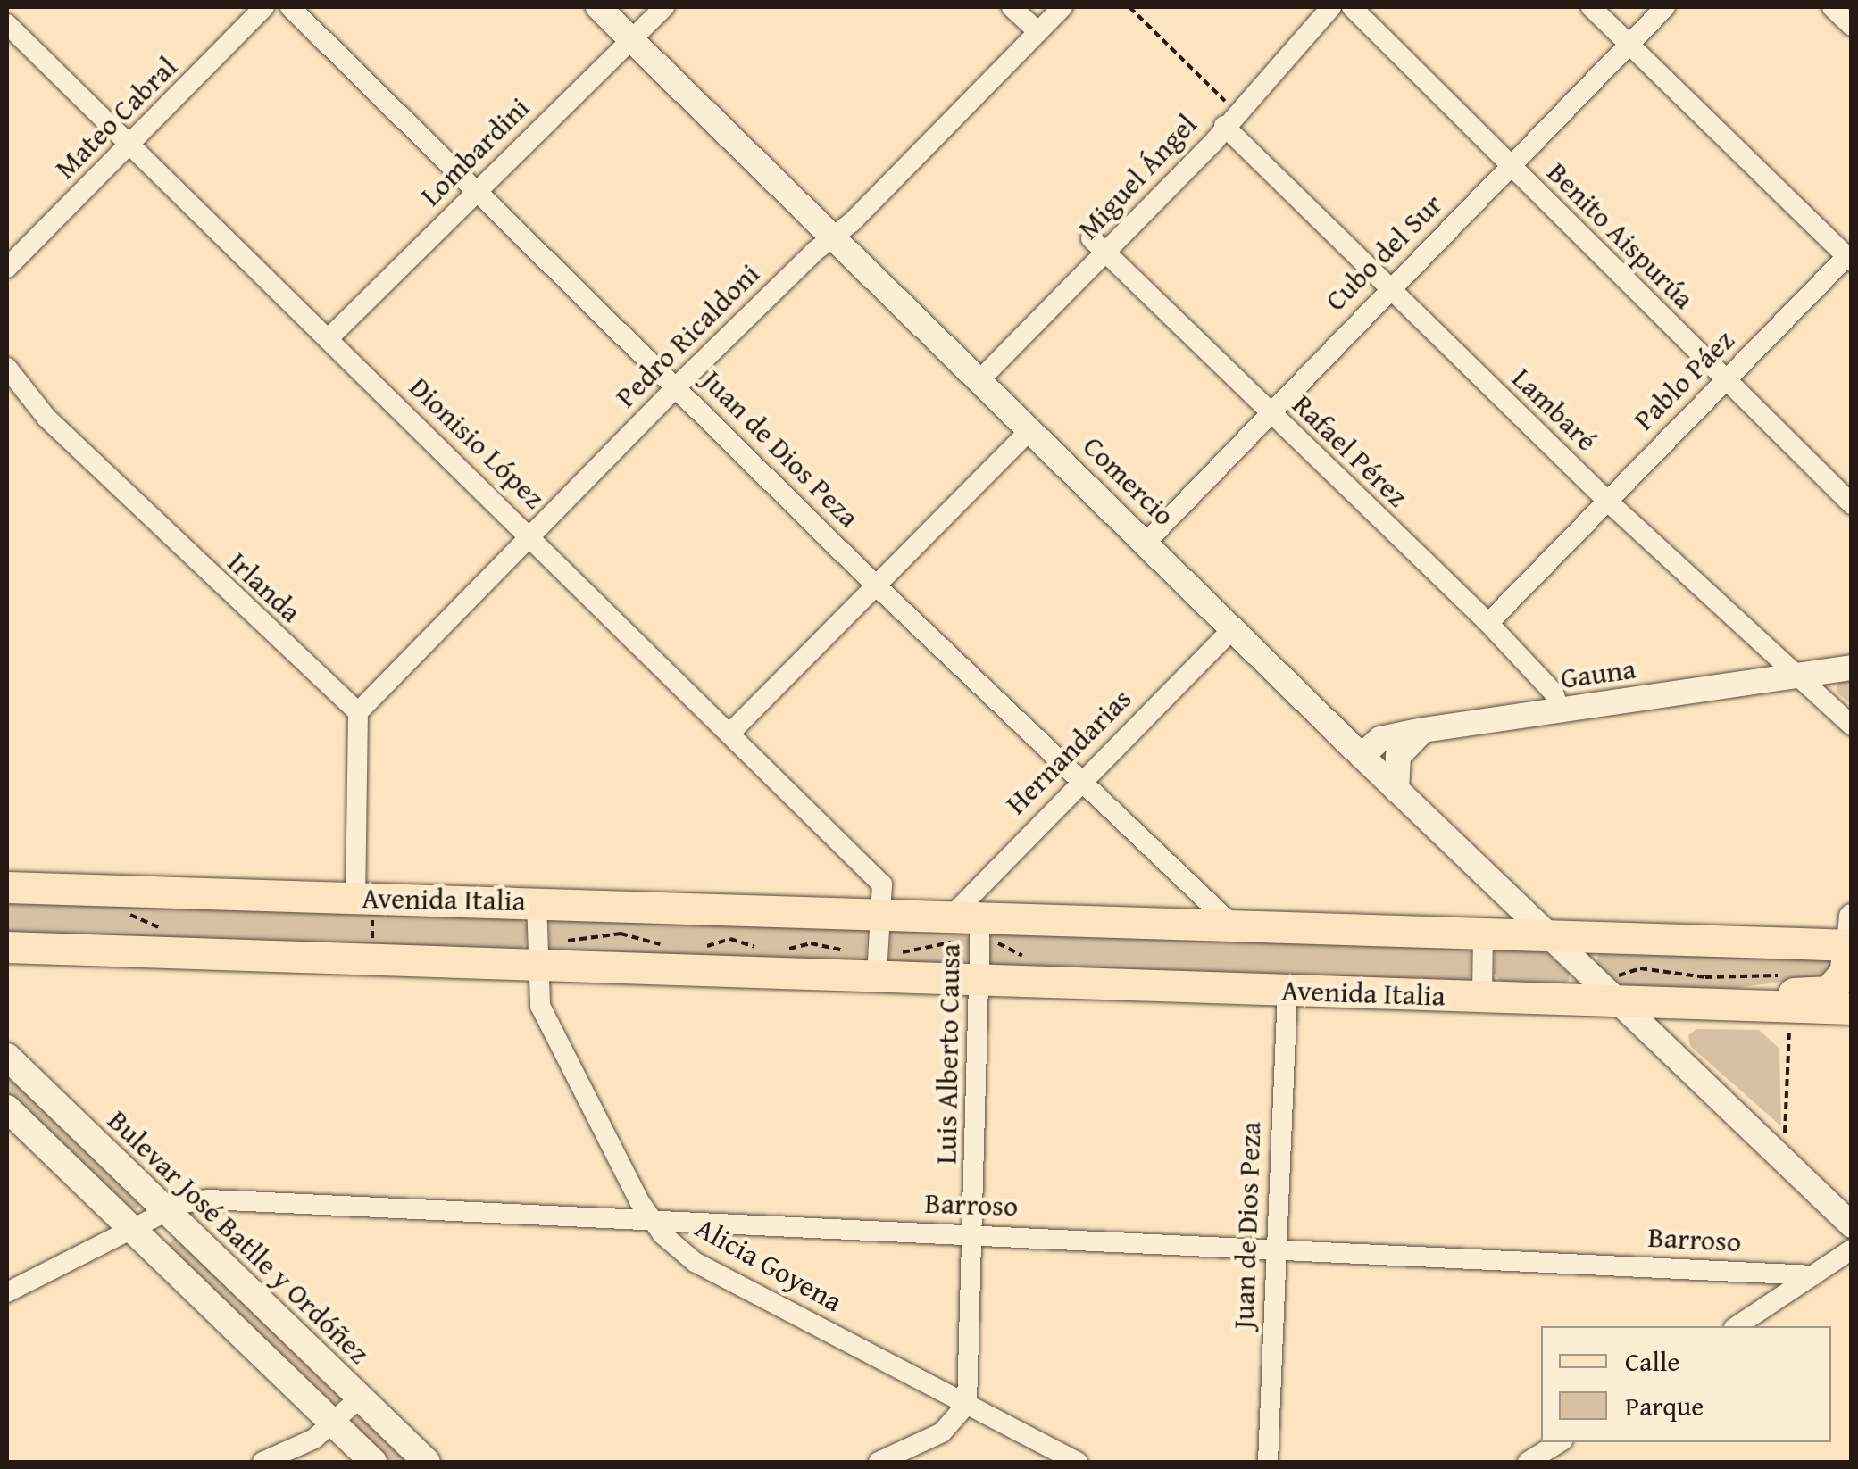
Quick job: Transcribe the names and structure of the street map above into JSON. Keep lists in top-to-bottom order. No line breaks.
{"streets":{"main road":["Avenida Italia","Bulevar José Batlle y Ordóñez"],"street":["Mateo Cabral","Lombardini","Miguel Ángel","Benito Aispurúa","Cubo del Sur","Pedro Ricaldoni","Pablo Páez","Lambaré","Dionisio López","Juan de Dios Peza","Rafael Pérez","Comercio","Irlanda","Gauna","Hernandarias","Luis Alberto Causa","Barroso","Alicia Goyena"]},"crossings":[["Mateo Cabral","Dionisio López"],["Lombardini","Dionisio López"],["Lombardini","Juan de Dios Peza"],["Lombardini","Comercio"],["Miguel Ángel","Lambaré"],["Miguel Ángel","Rafael Pérez"],["Miguel Ángel","Comercio"],["Benito Aispurúa","Cubo del Sur"],["Benito Aispurúa","Pablo Páez"],["Cubo del Sur","Lambaré"],["Cubo del Sur","Rafael Pérez"],["Cubo del Sur","Comercio"],["Pedro Ricaldoni","Dionisio López"],["Pedro Ricaldoni","Juan de Dios Peza"],["Pedro Ricaldoni","Comercio"],["Pedro Ricaldoni","Irlanda"],["Pablo Páez","Lambaré"],["Pablo Páez","Rafael Pérez"],["Lambaré","Gauna"],["Dionisio López","Avenida Italia"],["Juan de Dios Peza","Hernandarias"],["Juan de Dios Peza","Avenida Italia"],["Juan de Dios Peza","Barroso"],["Rafael Pérez","Gauna"],["Comercio","Gauna"],["Comercio","Hernandarias"],["Comercio","Avenida Italia"],["Hernandarias","Avenida Italia"],["Hernandarias","Luis Alberto Causa"],["Avenida Italia","Luis Alberto Causa"],["Avenida Italia","Alicia Goyena"],["Luis Alberto Causa","Barroso"],["Luis Alberto Causa","Alicia Goyena"],["Barroso","Bulevar José Batlle y Ordóñez"],["Barroso","Alicia Goyena"]],"legend":["Calle","Parque"]}
